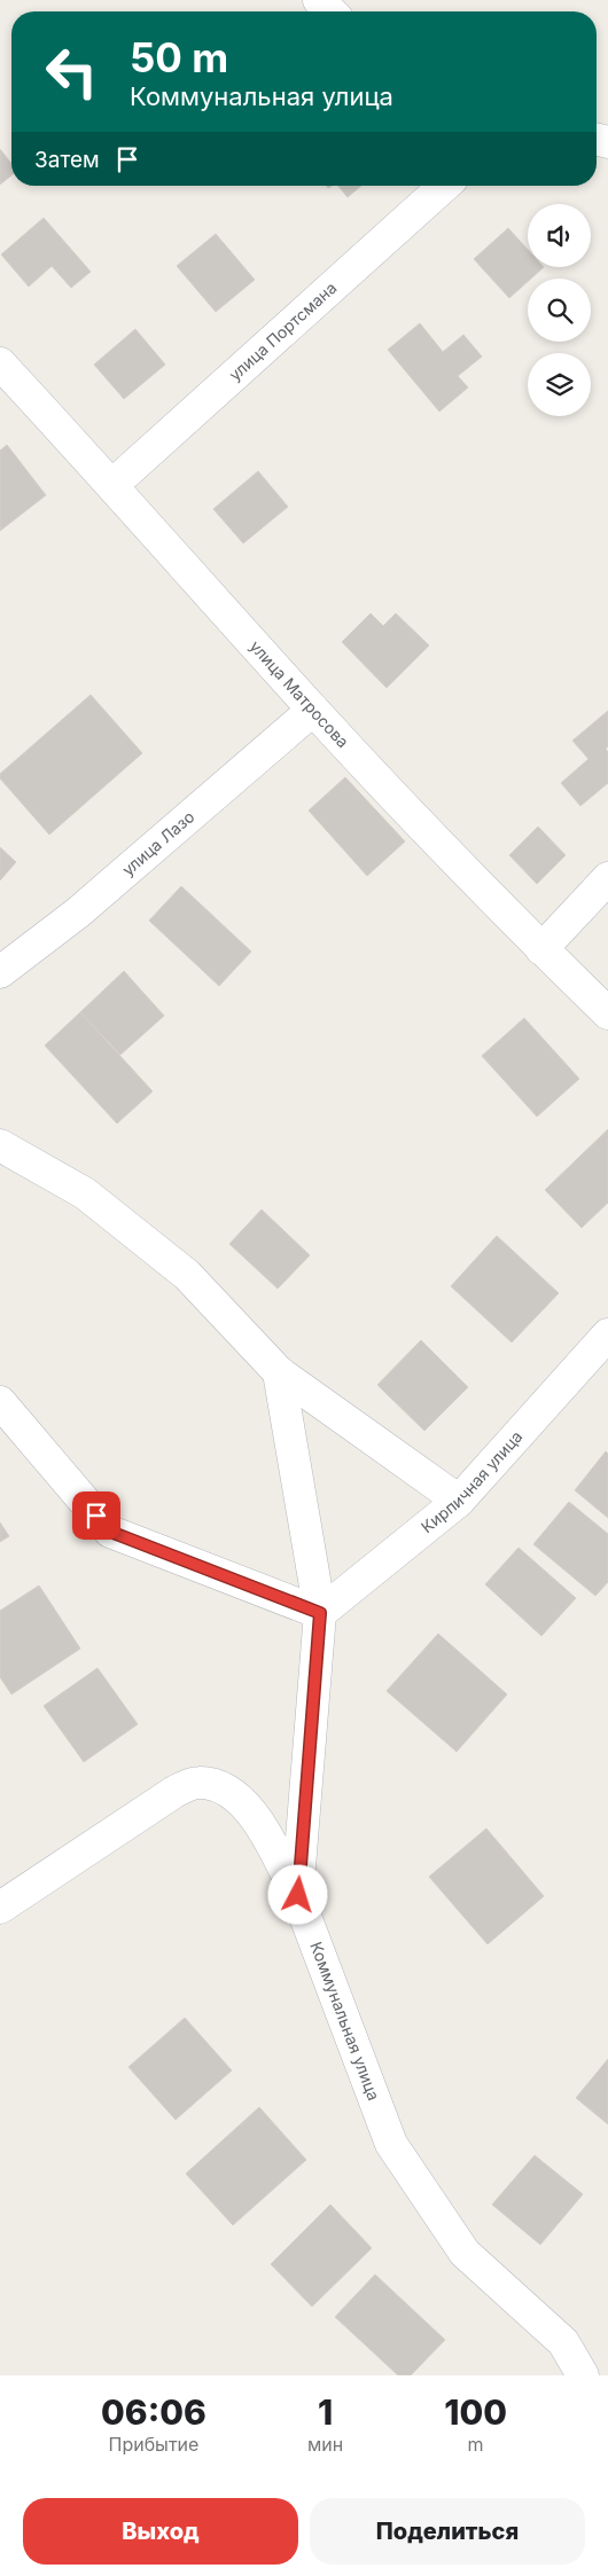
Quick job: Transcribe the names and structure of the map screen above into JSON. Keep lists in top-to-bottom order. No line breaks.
{"streets":{"street":["улица Портсмана","улица Матросова","улица Лазо","Кирпичная улица","Коммунальная улица"]},"crossings":[["улица Портсмана","улица Матросова"],["улица Матросова","улица Лазо"],["Кирпичная улица","Коммунальная улица"]],"page":{"turn":["50 m","Коммунальная улица"],"then":"Затем","eta":["06:06","Прибытие","1","мин","100","m"],"buttons":["Выход","Поделиться"]}}
